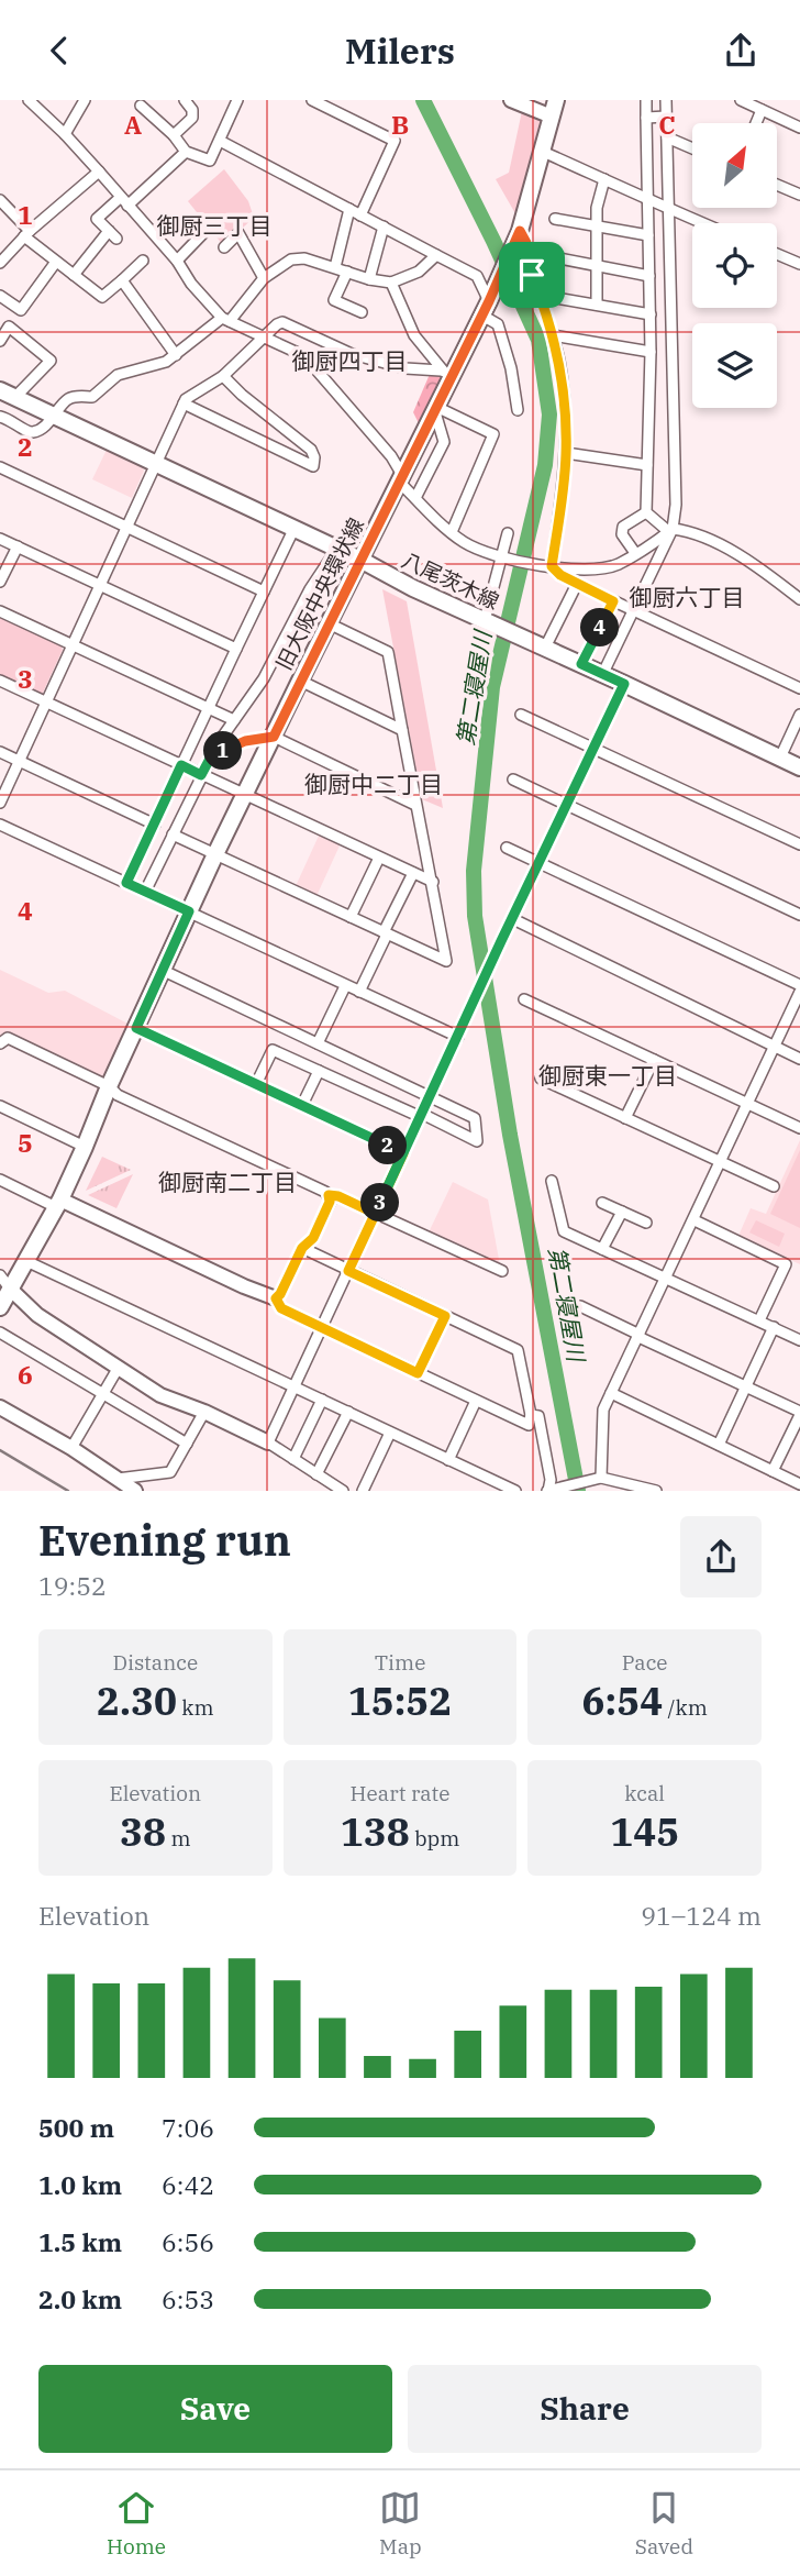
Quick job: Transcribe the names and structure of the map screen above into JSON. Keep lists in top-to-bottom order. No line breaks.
{"streets":{"main road":["八尾茨木線","旧大阪中央環状線"]},"crossings":[["八尾茨木線","旧大阪中央環状線"]],"districts":["御厨三丁目","御厨四丁目","御厨六丁目","御厨中二丁目","御厨東一丁目","御厨南二丁目"],"water":["第二寝屋川"],"north":"top right","page":{"header":"Milers","pins":["4","1","2","3"],"heading":["Evening run","19:52"],"stats":[["Distance","2.30 km"],["Time","15:52"],["Pace","6:54 /km"],["Elevation","38 m"],["Heart rate","138 bpm"],["kcal","145"]],"chart":["Elevation","91–124 m"],"list":[{"name":"500 m","note":"7:06"},{"name":"1.0 km","note":"6:42"},{"name":"1.5 km","note":"6:56"},{"name":"2.0 km","note":"6:53"}],"buttons":["Save","Share"],"tabs":["Home","Map","Saved"]},"grid":{"columns":["A","B","C"],"rows":["1","2","3","4","5","6"]}}
